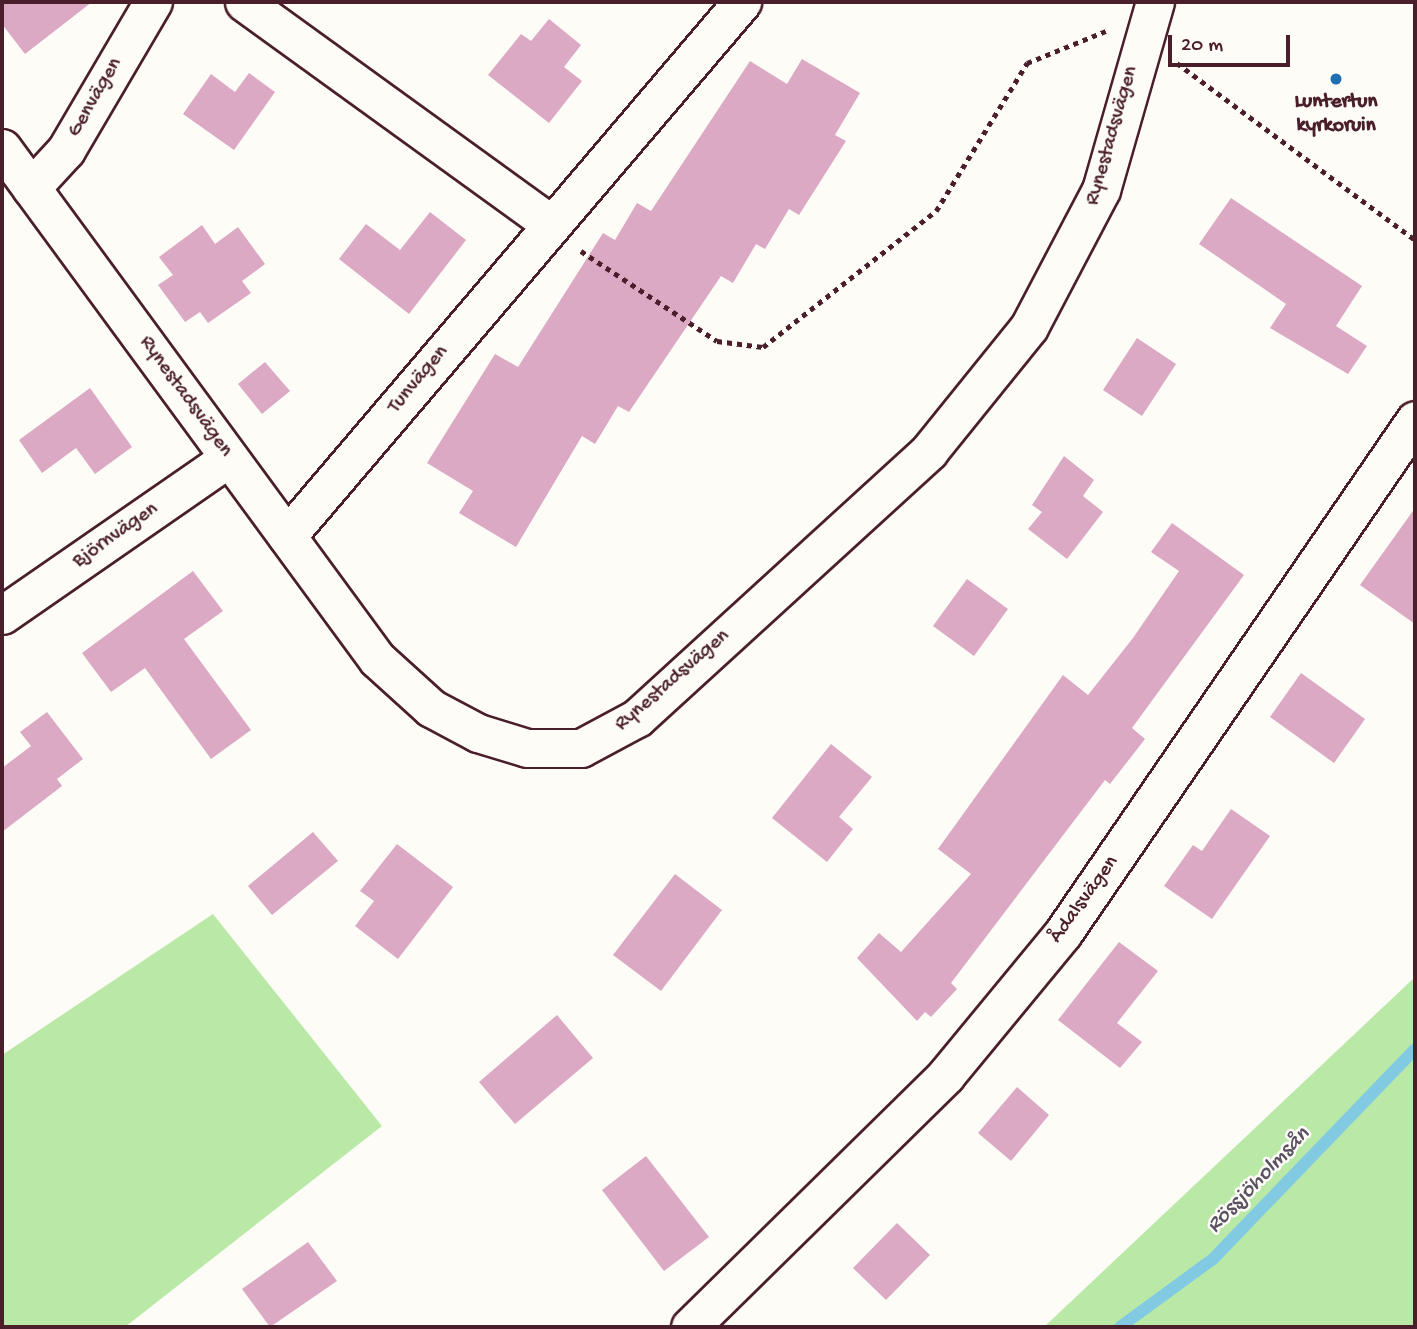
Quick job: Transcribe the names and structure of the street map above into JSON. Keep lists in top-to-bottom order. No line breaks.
{"streets":{"street":["Genvägen","Rynestadsvägen","Tunvägen","Björnvägen","Ådalsvägen"]},"crossings":[["Genvägen","Rynestadsvägen"],["Rynestadsvägen","Tunvägen"],["Rynestadsvägen","Björnvägen"]],"water":["Rössjöholmsån"],"places":["Luntertun kyrkoruin"],"scale_bar":"20 m"}
